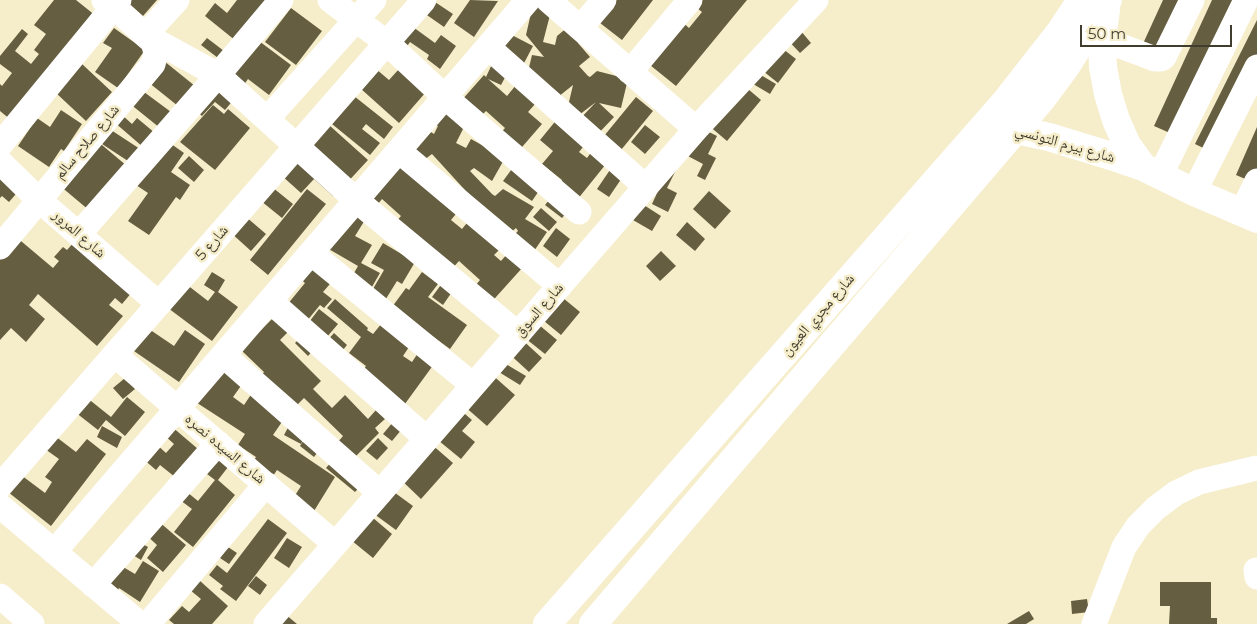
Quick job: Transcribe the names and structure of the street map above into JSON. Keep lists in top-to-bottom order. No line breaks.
{"streets":{"main road":["شارع بيرم التونسي","شارع مجري العيون"],"street":["شارع صلاح سالم","شارع المرور","شارع 5","شارع السوق","شارع السيده نصره"]},"crossings":[["شارع صلاح سالم","شارع المرور"],["شارع بيرم التونسي","شارع مجري العيون"],["شارع المرور","شارع 5"],["شارع 5","شارع السيده نصره"],["شارع السوق","شارع السيده نصره"]],"scale_bar":"50 m"}
